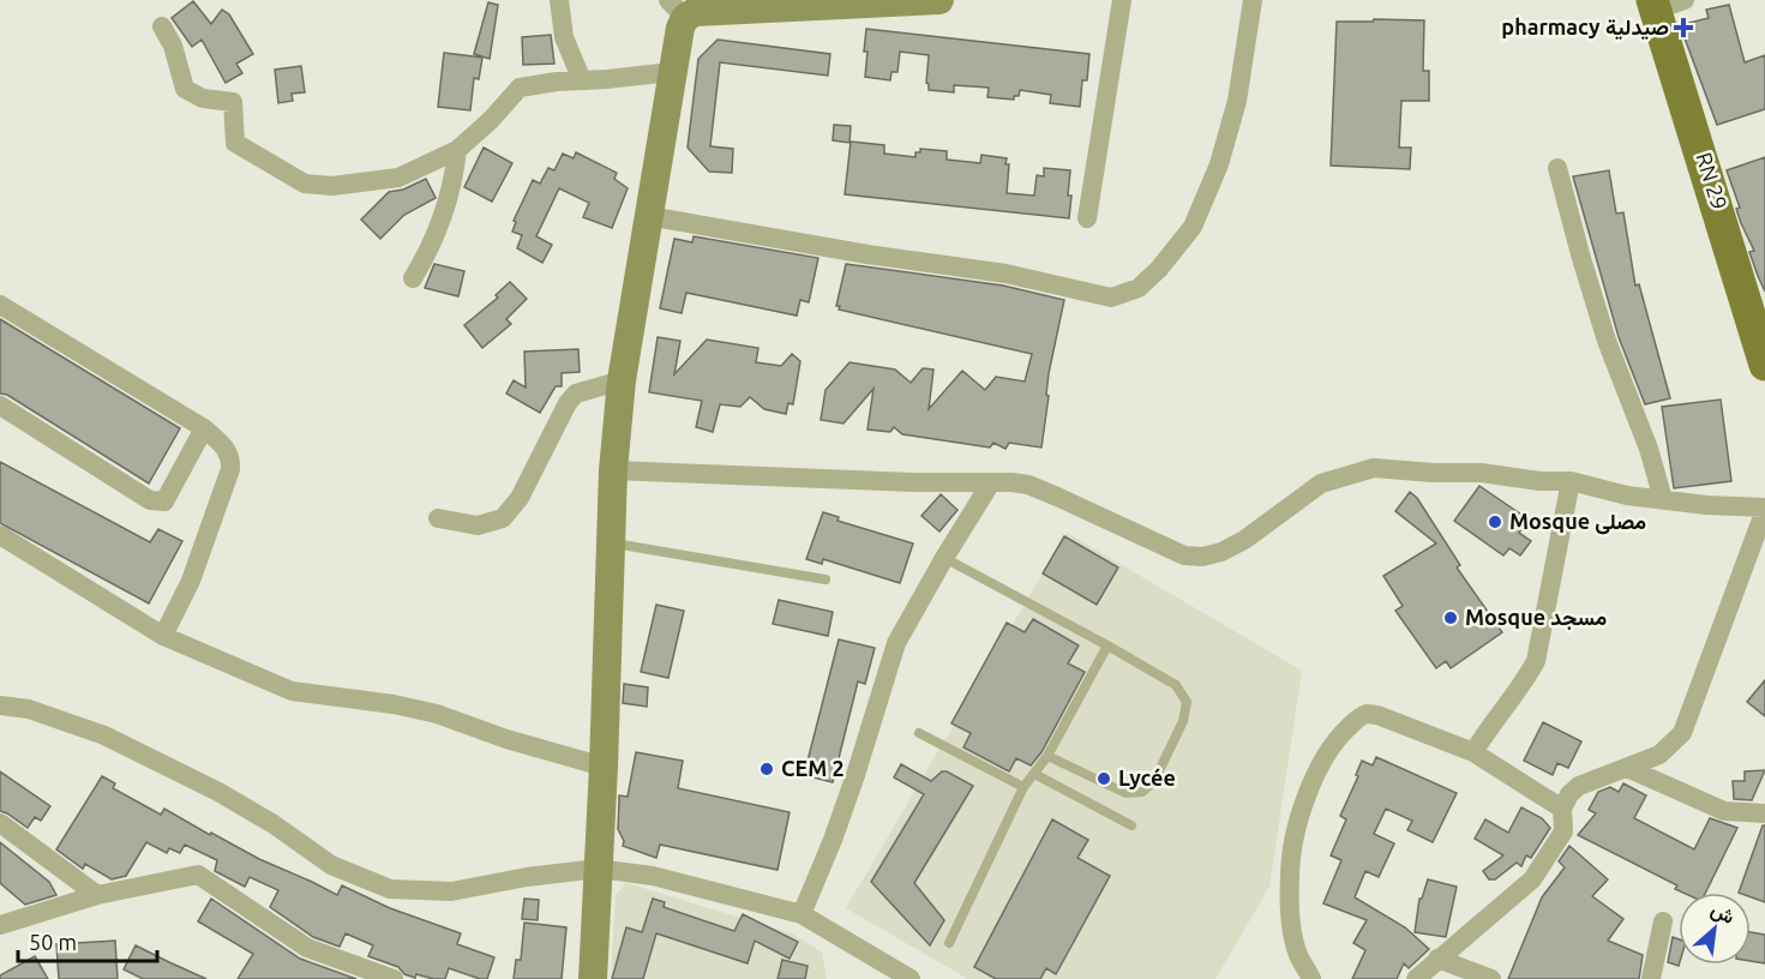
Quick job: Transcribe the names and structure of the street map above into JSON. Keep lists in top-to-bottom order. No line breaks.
{"streets":{"main road":["RN 29"]},"places":{"health":["pharmacy صيدلية"],"other":["Mosque مصلى","Mosque مسجد","CEM 2","Lycée"]},"scale_bar":"50 m","north":"top right"}
